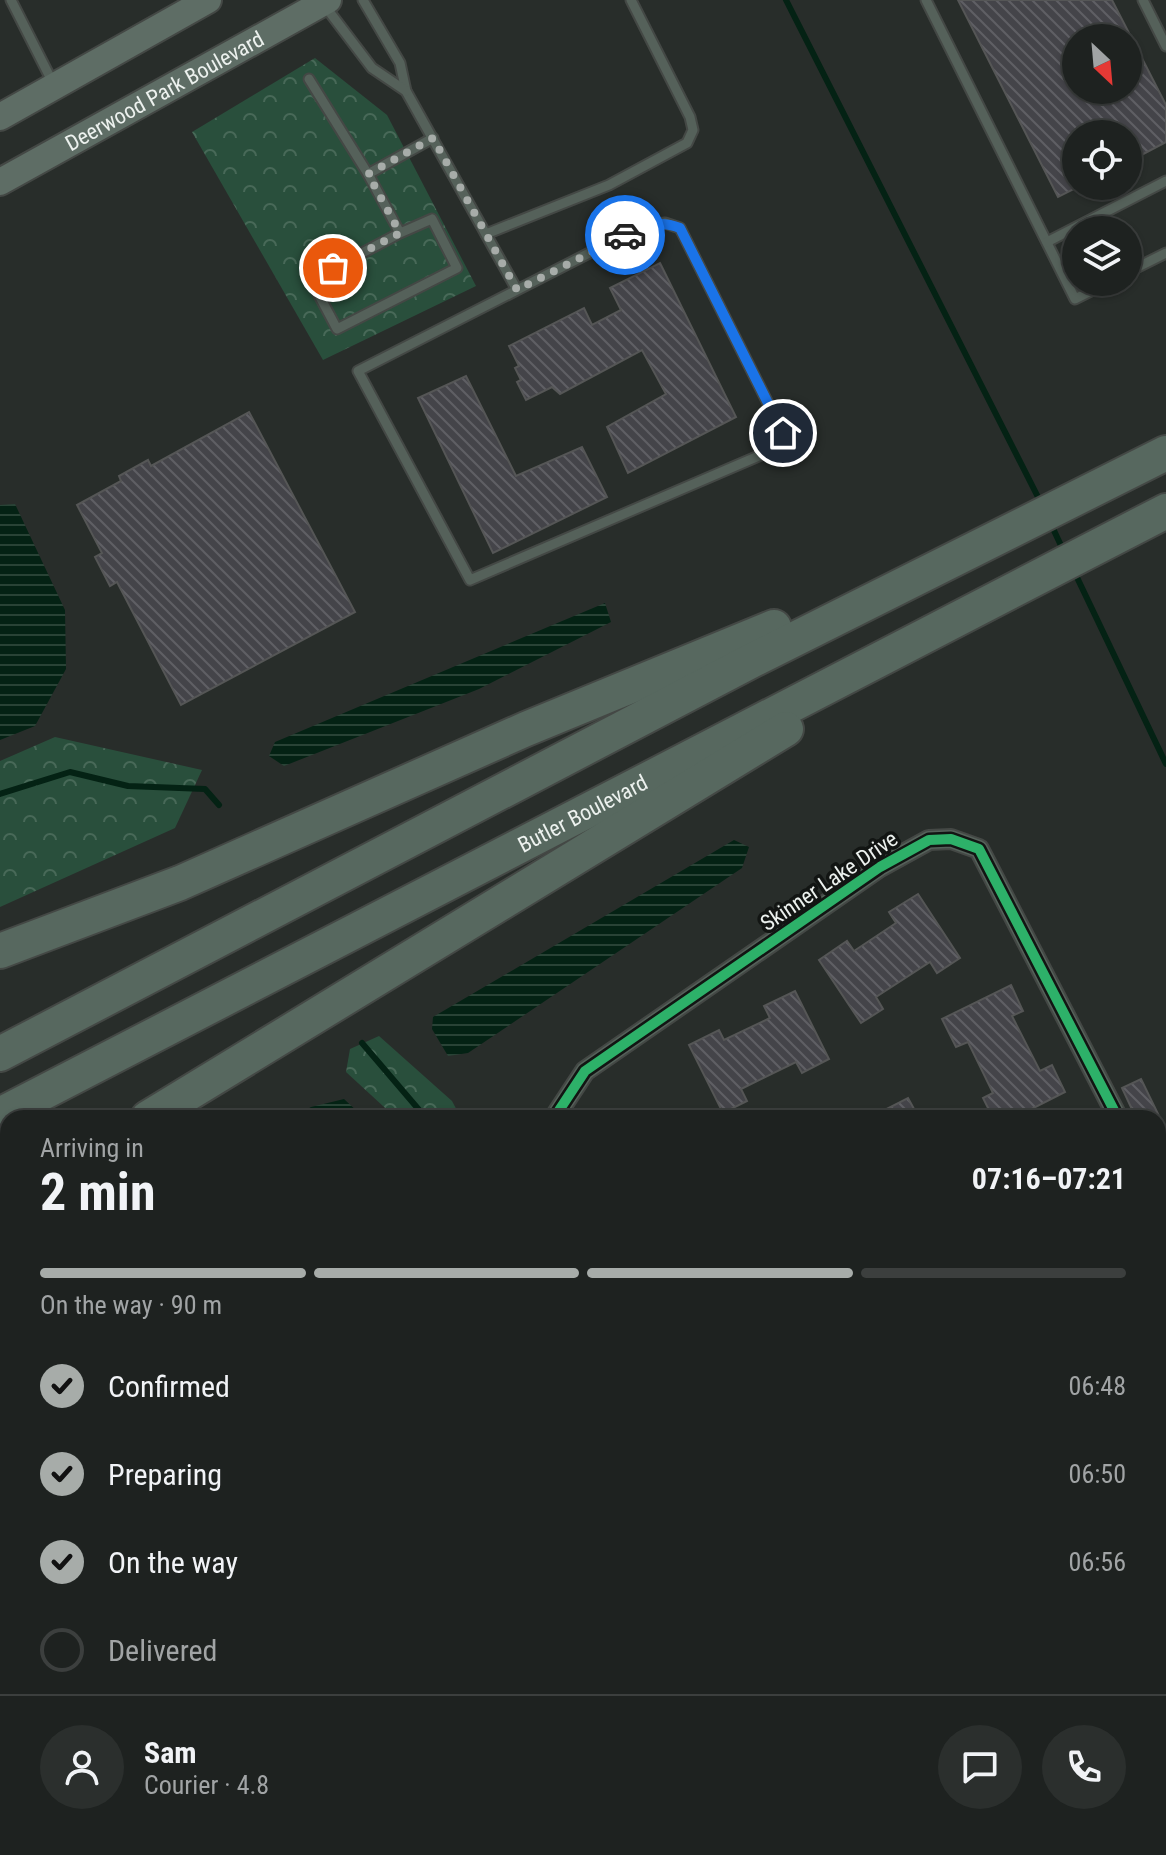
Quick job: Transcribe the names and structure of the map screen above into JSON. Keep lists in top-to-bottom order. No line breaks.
{"streets":{"highway":["Butler Boulevard"],"main road":["Deerwood Park Boulevard"],"street":["Skinner Lake Drive"]},"north":"bottom right","page":{"heading":["2 min","Arriving in","07:16–07:21"],"panel":["Sam","Courier · 4.8"],"bar":"On the way · 90 m","list":[["Confirmed","06:48"],["Preparing","06:50"],["On the way","06:56"],"Delivered"]}}
